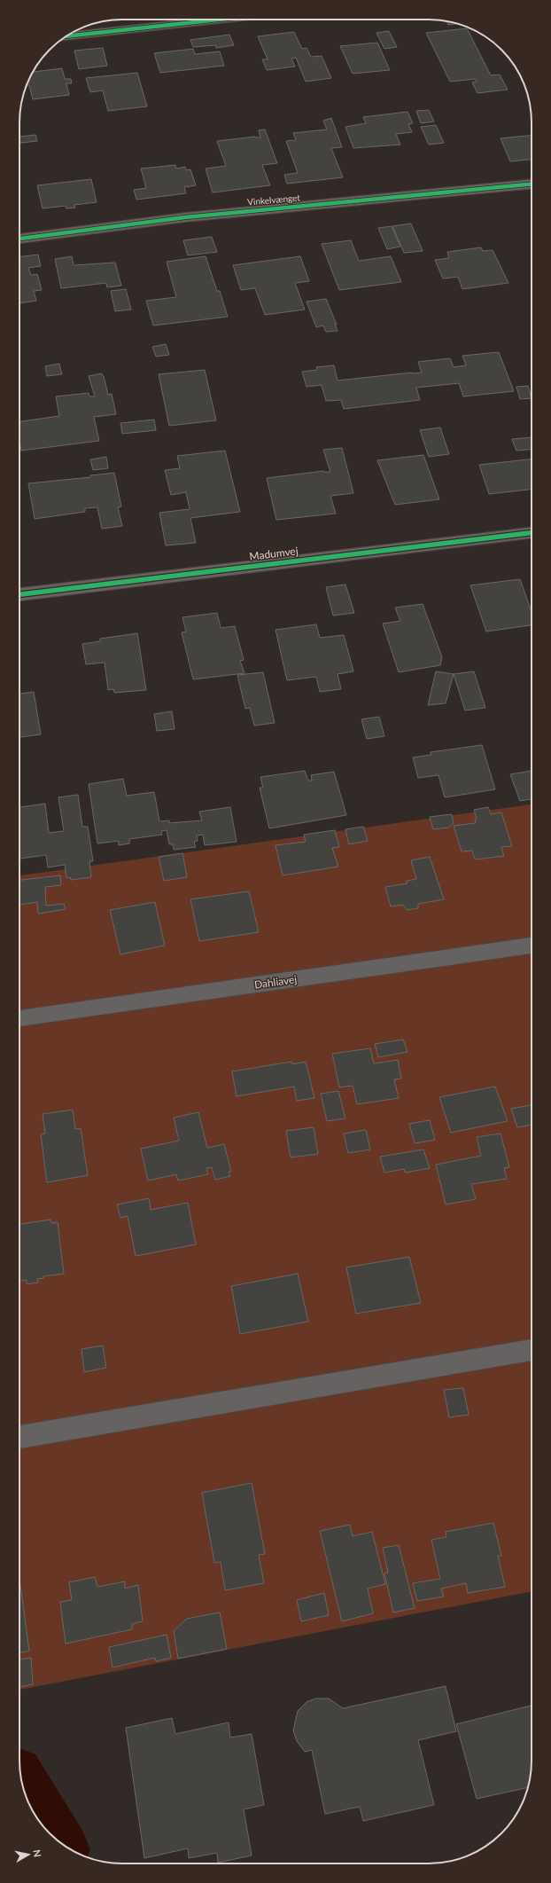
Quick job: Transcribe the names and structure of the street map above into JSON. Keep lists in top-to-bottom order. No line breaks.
{"streets":{"street":["Vinkelvænget","Madumvej","Dahliavej"]},"north":"right"}
